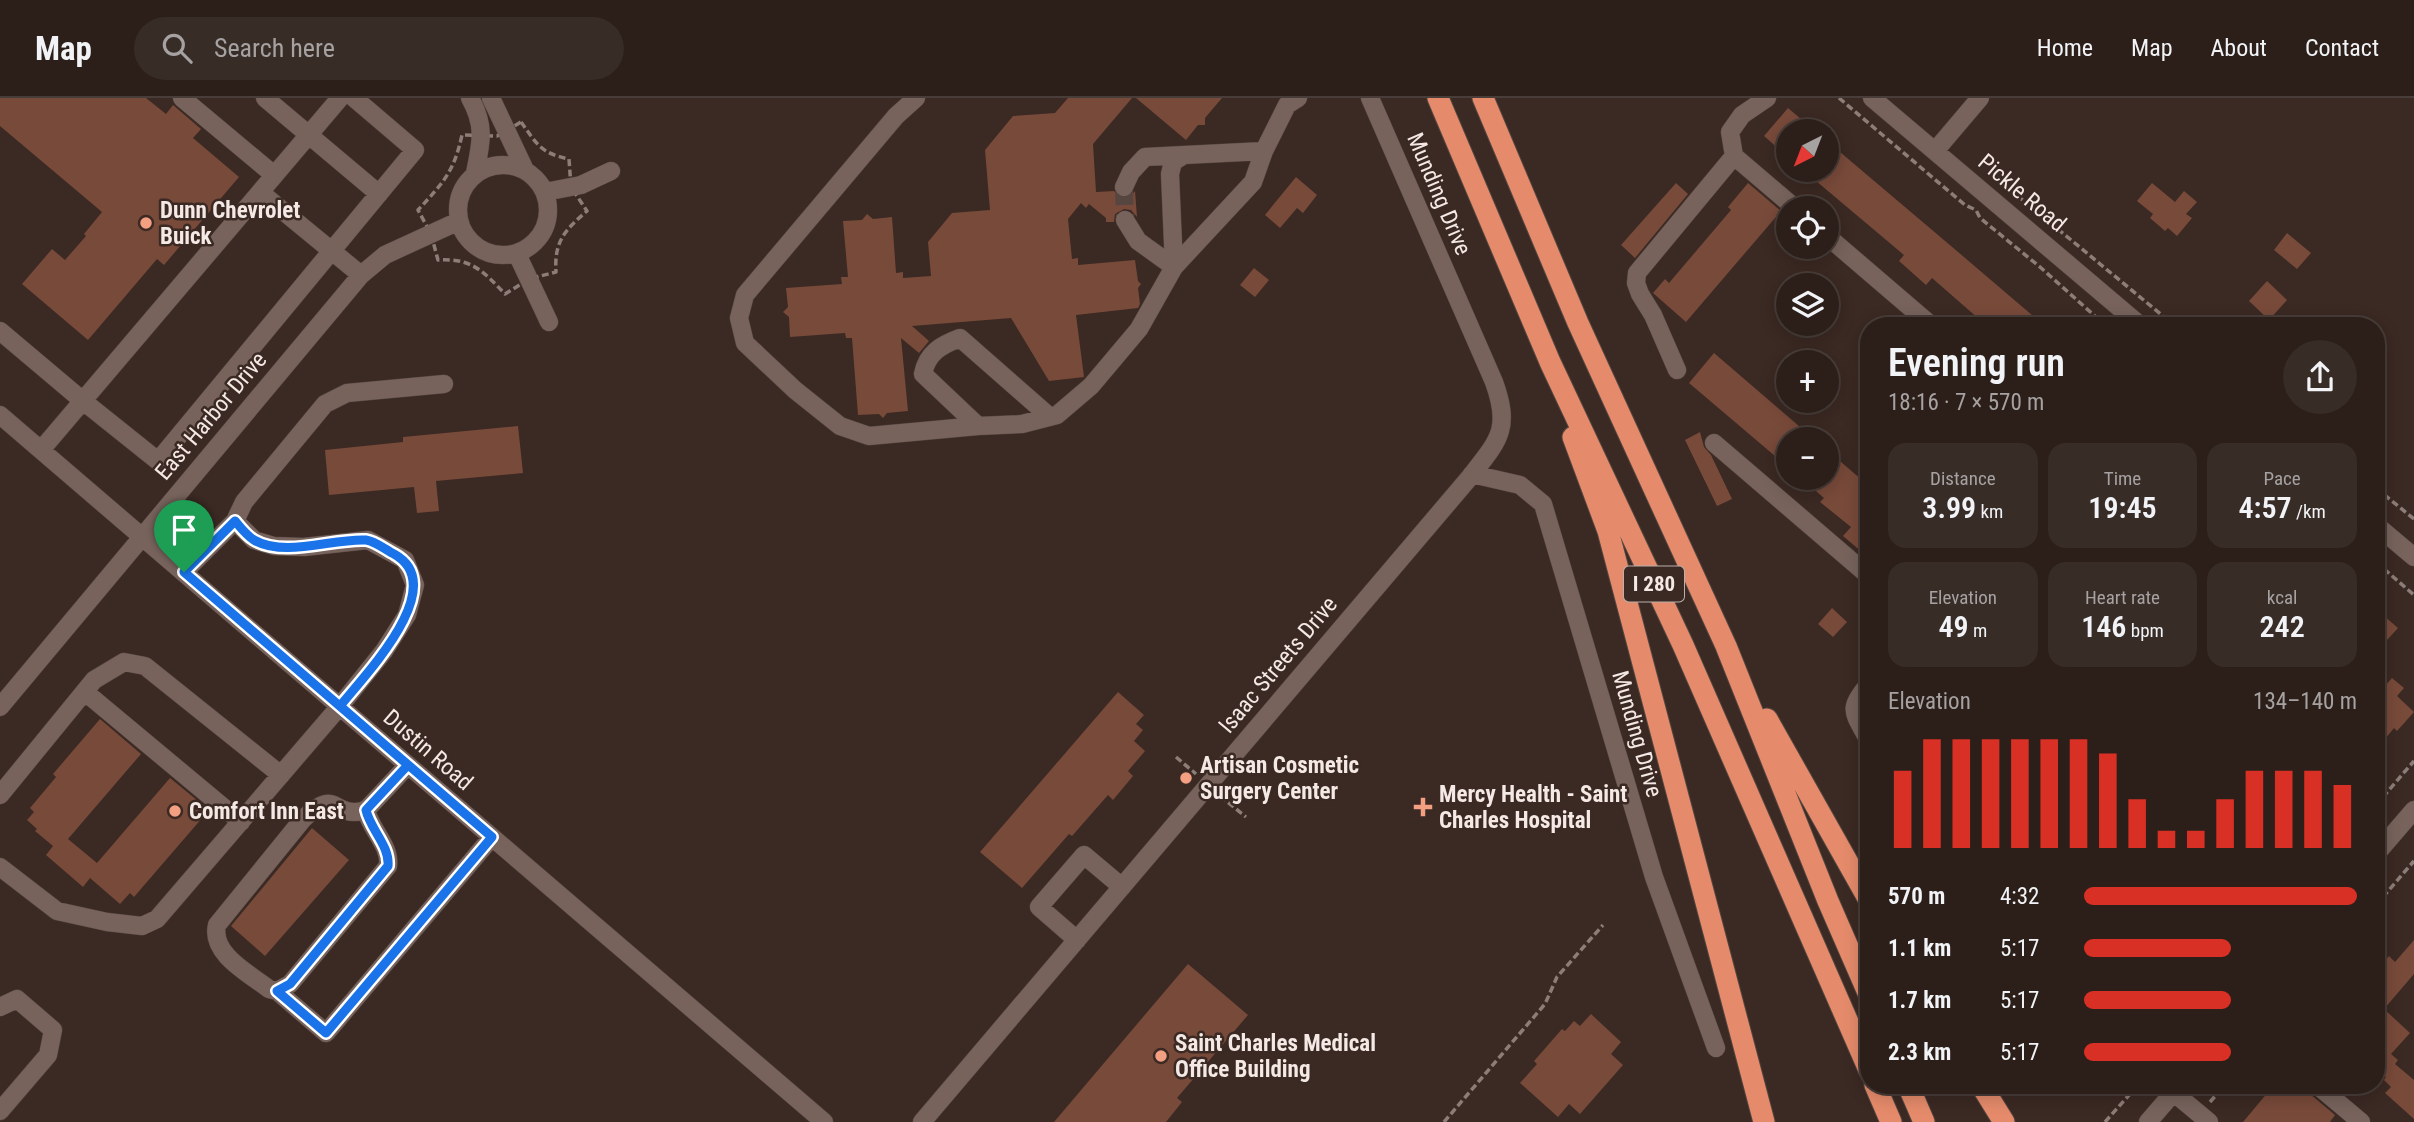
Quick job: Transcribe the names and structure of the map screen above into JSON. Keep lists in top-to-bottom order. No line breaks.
{"streets":{"highway":["I 280"],"street":["Pickle Road","Munding Drive","East Harbor Drive","Isaac Streets Drive","Dustin Road"]},"crossings":[["Munding Drive","Isaac Streets Drive"],["East Harbor Drive","Dustin Road"]],"places":{"other":["Dunn Chevrolet Buick","Artisan Cosmetic Surgery Center","Comfort Inn East","Saint Charles Medical Office Building"],"health":["Mercy Health - Saint Charles Hospital"]},"north":"bottom left","page":{"header":"Map","search":"Search here","nav":["Home","Map","About","Contact"],"map_buttons":["+","−"],"heading":["Evening run","18:16 · 7 × 570 m"],"stats":[["Distance","3.99 km"],["Time","19:45"],["Pace","4:57 /km"],["Elevation","49 m"],["Heart rate","146 bpm"],["kcal","242"]],"chart":["Elevation","134–140 m"],"list":[{"name":"570 m","note":"4:32"},{"name":"1.1 km","note":"5:17"},{"name":"1.7 km","note":"5:17"},{"name":"2.3 km","note":"5:17"}]}}
